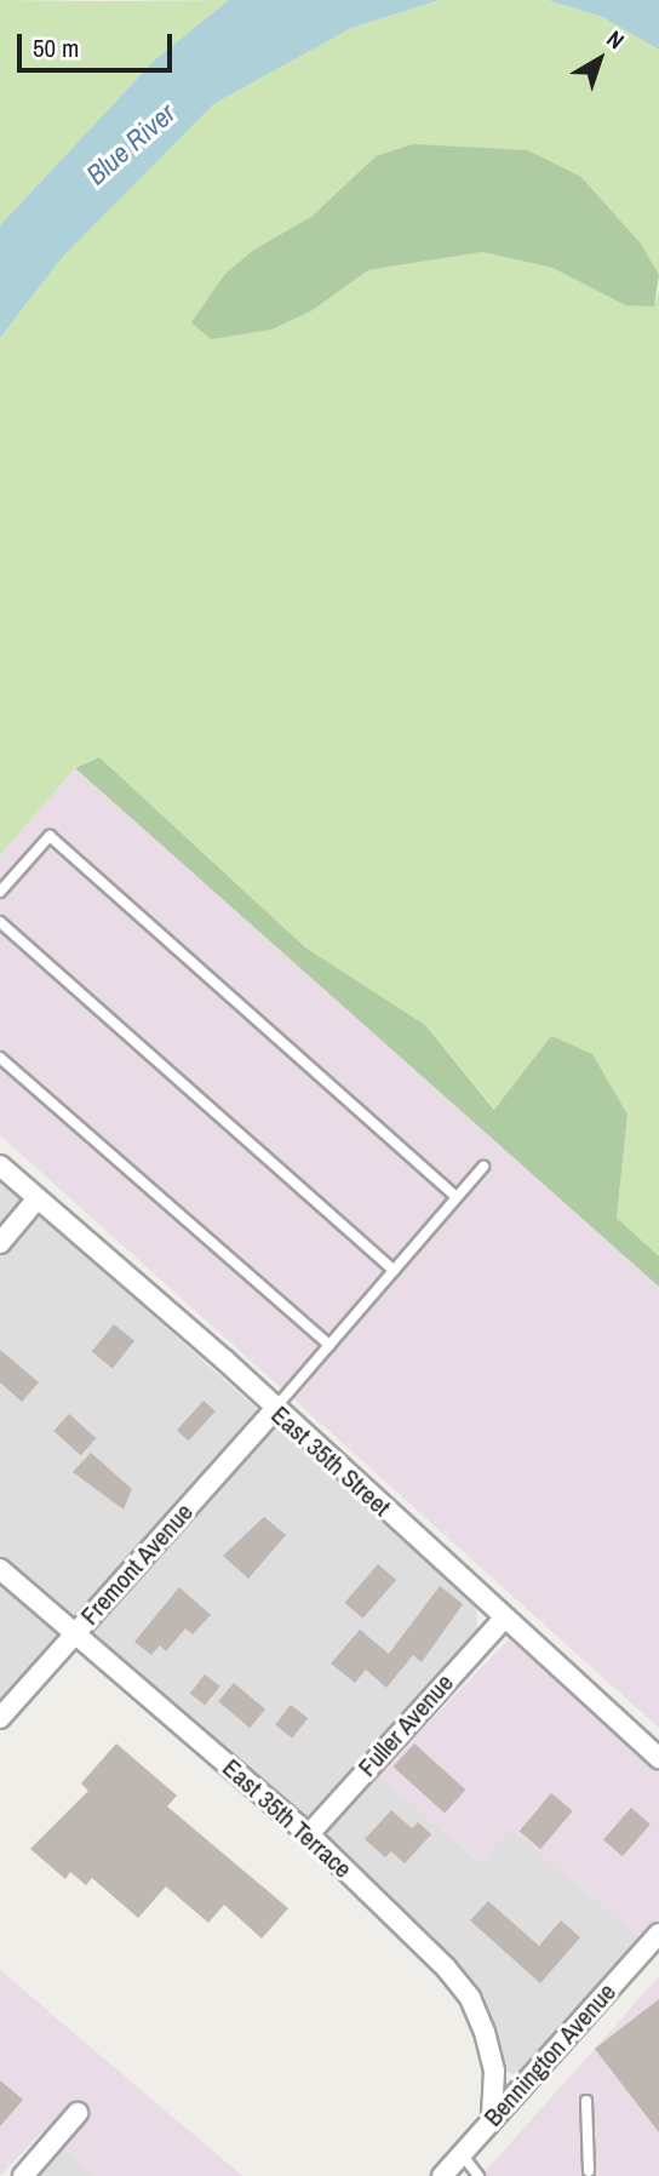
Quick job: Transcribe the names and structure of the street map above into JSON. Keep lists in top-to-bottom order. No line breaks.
{"streets":{"street":["East 35th Street","Fremont Avenue","Fuller Avenue","East 35th Terrace","Bennington Avenue"]},"crossings":[["East 35th Street","Fremont Avenue"],["East 35th Street","Fuller Avenue"],["Fremont Avenue","East 35th Terrace"],["Fuller Avenue","East 35th Terrace"],["East 35th Terrace","Bennington Avenue"]],"water":["Blue River"],"scale_bar":"50 m","north":"top right"}
